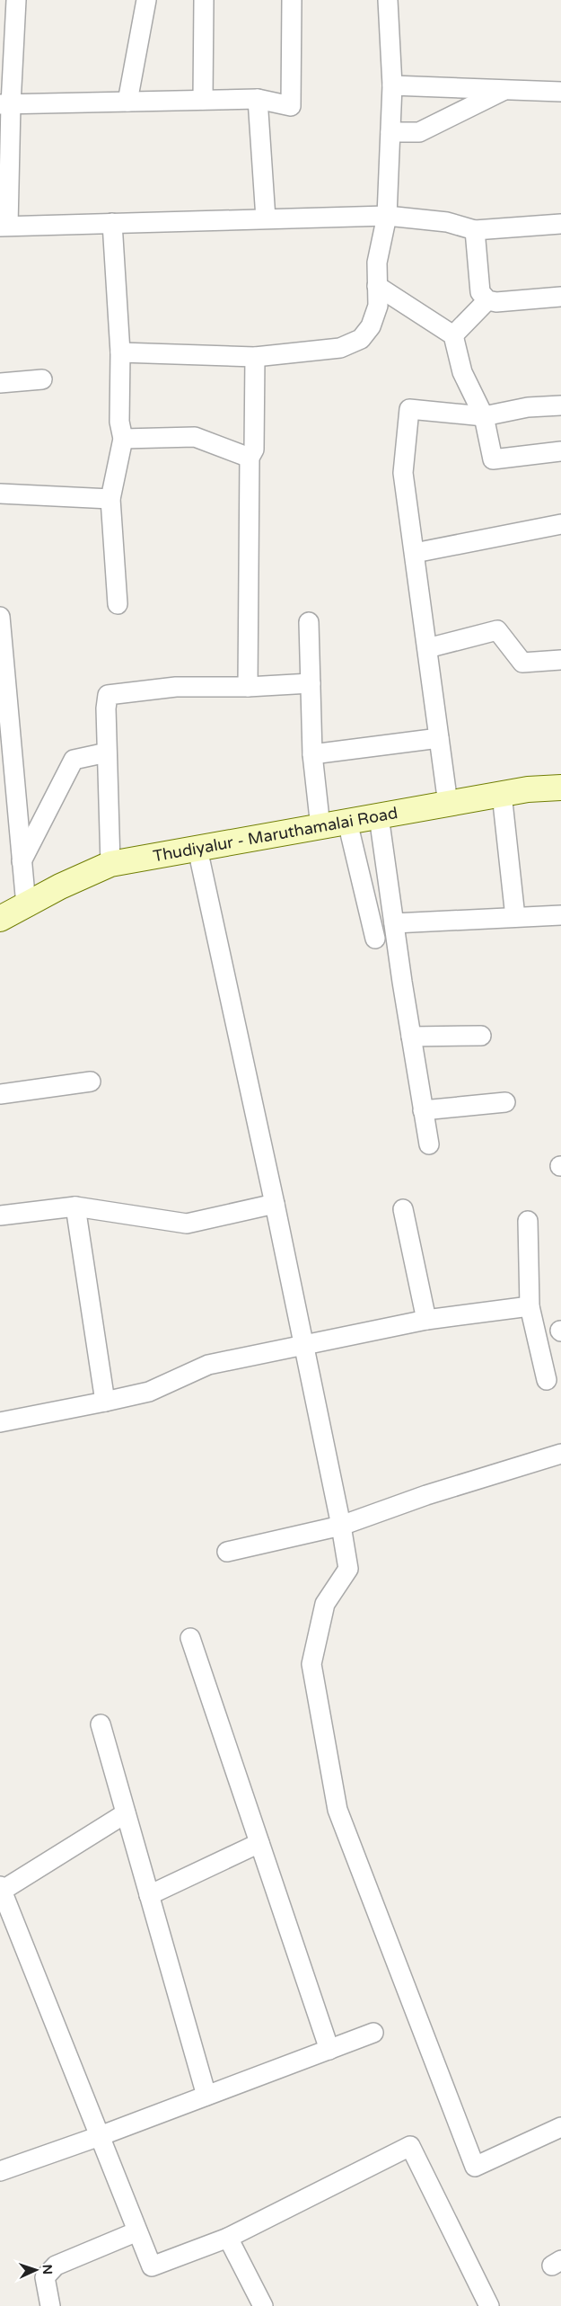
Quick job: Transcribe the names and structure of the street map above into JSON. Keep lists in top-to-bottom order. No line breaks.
{"streets":{"main road":["Thudiyalur - Maruthamalai Road"]},"north":"right"}
